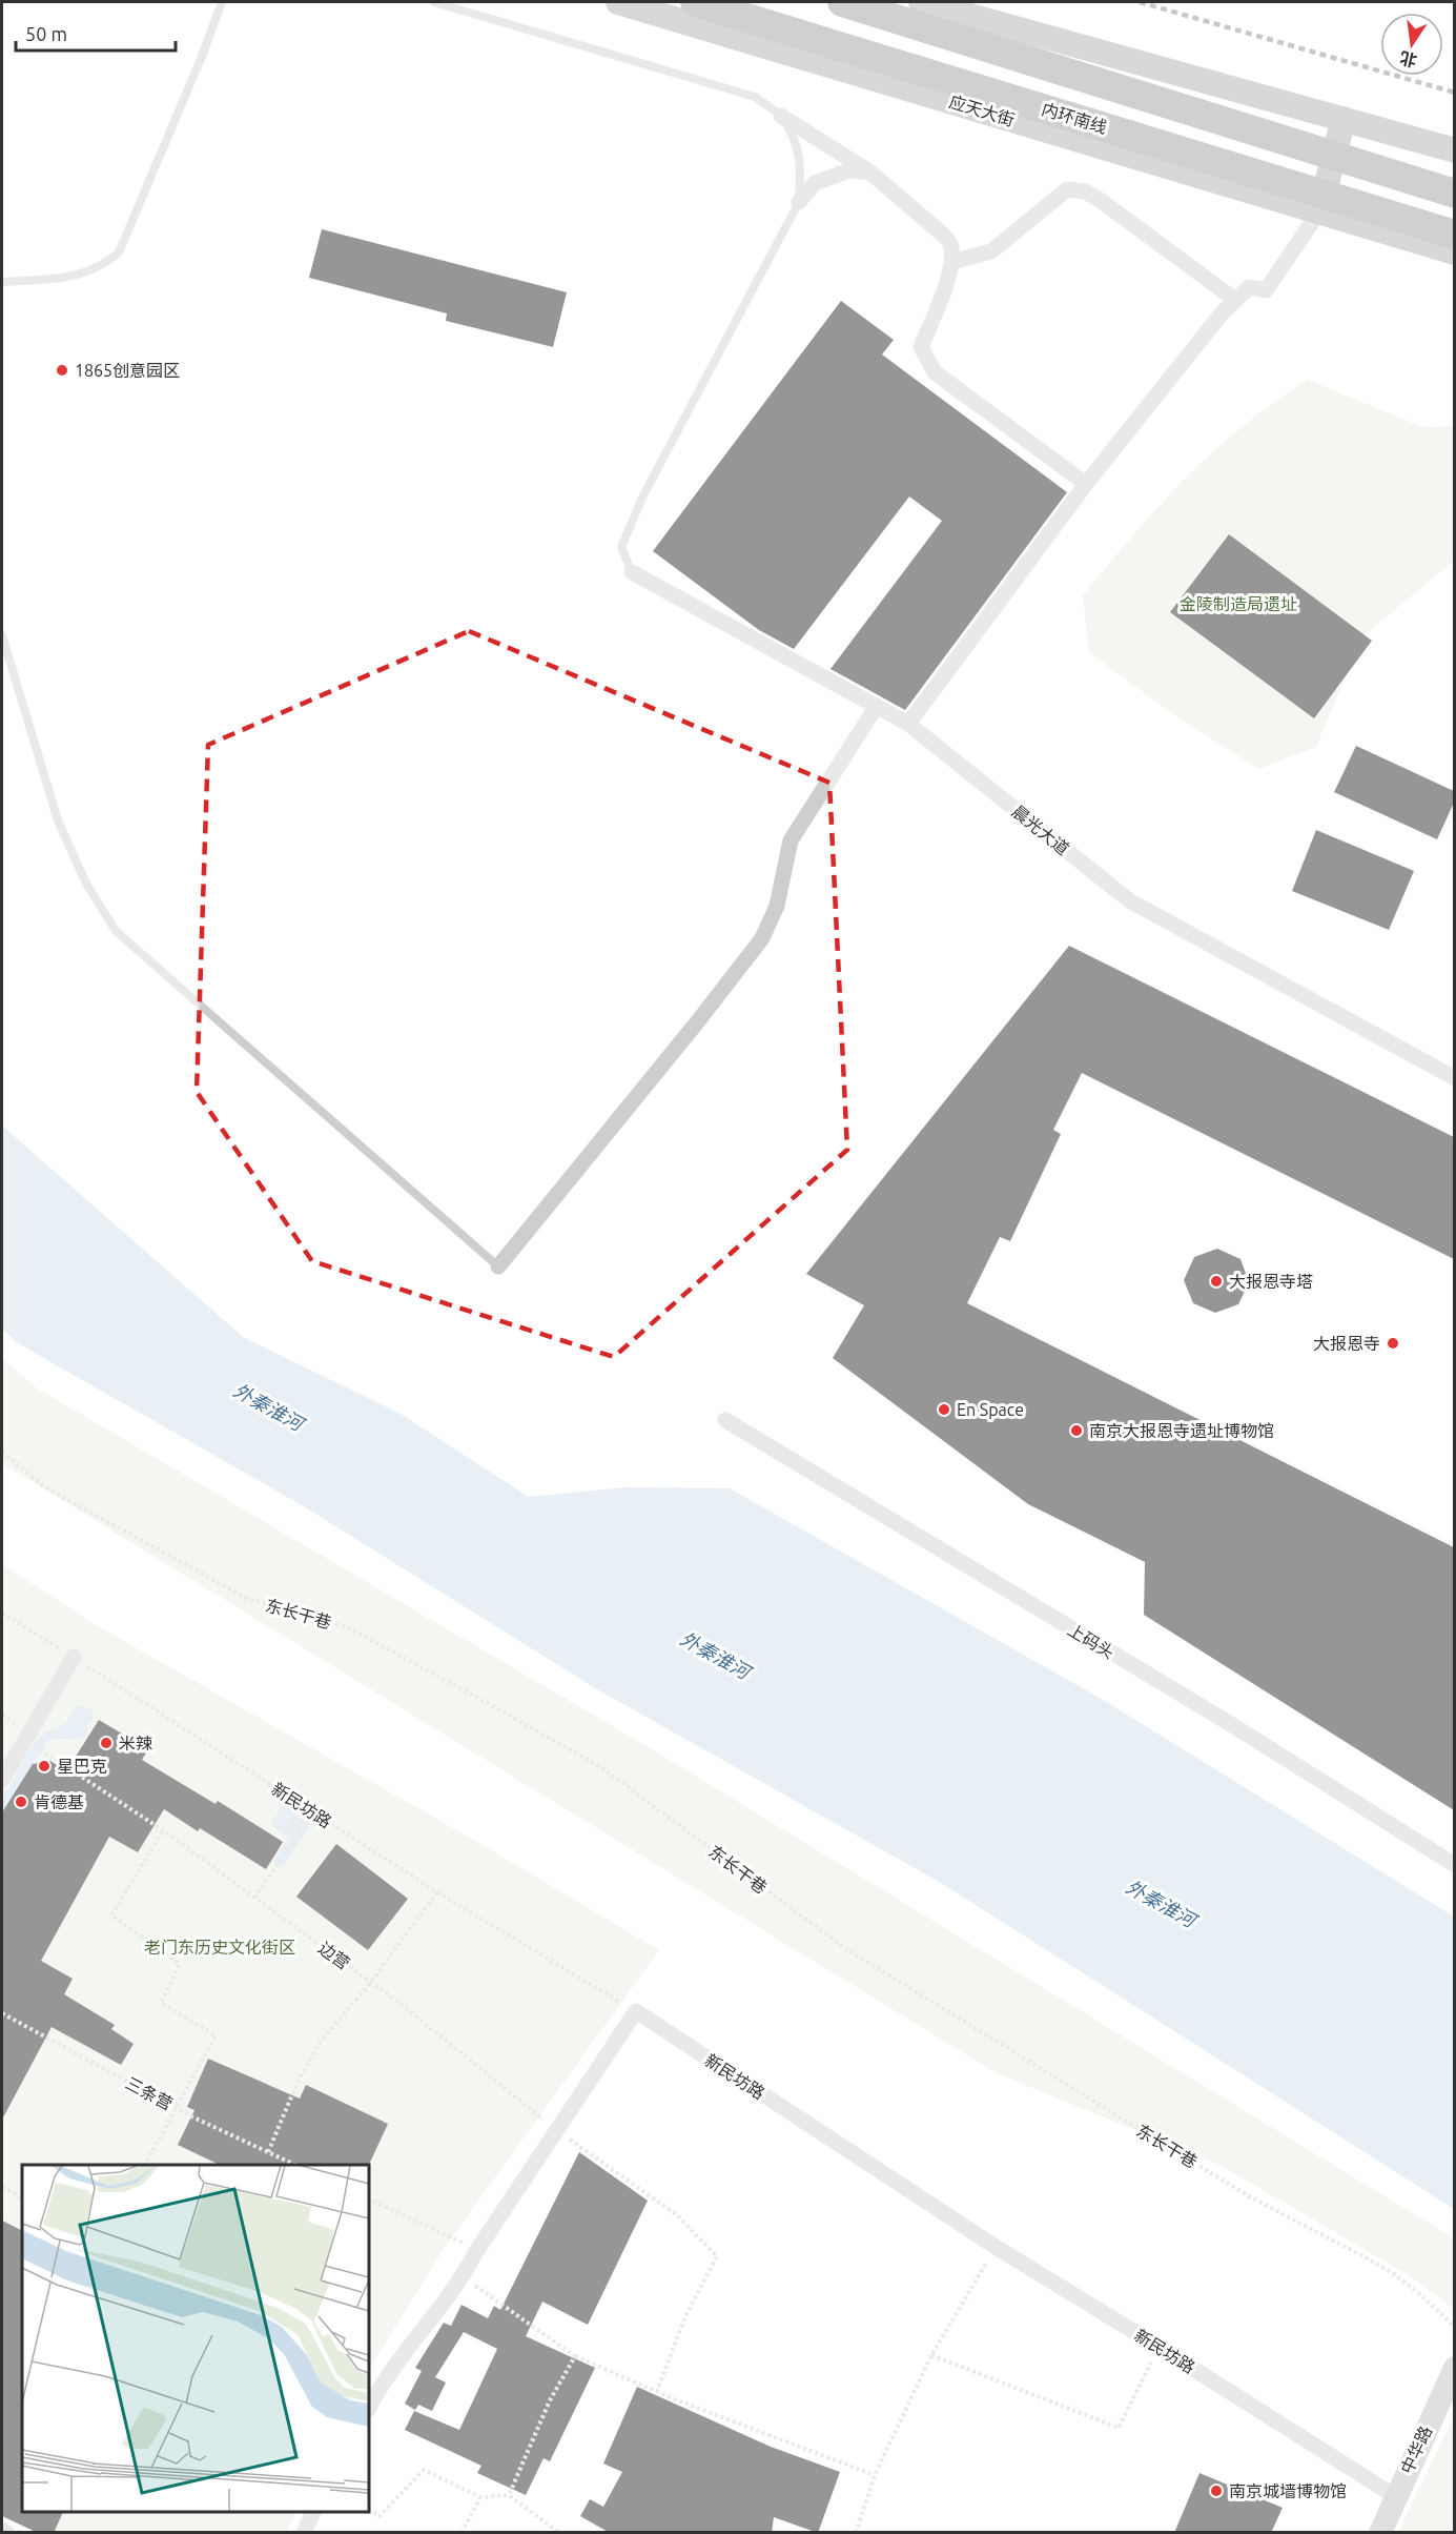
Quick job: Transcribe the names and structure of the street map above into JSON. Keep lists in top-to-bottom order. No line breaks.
{"streets":{"highway":["内环南线"],"main road":["应天大街","中华路"],"street":["晨光大道","上码头","新民坊路"],"path":["东长干巷","边营","三条营"]},"crossings":[["新民坊路","中华路"]],"water":["外秦淮河"],"parks":["金陵制造局遗址","老门东历史文化街区"],"places":["1865创意园区","大报恩寺塔","大报恩寺","En Space","南京大报恩寺遗址博物馆","米辣","星巴克","肯德基","南京城墙博物馆"],"scale_bar":"50 m","north":"bottom"}
